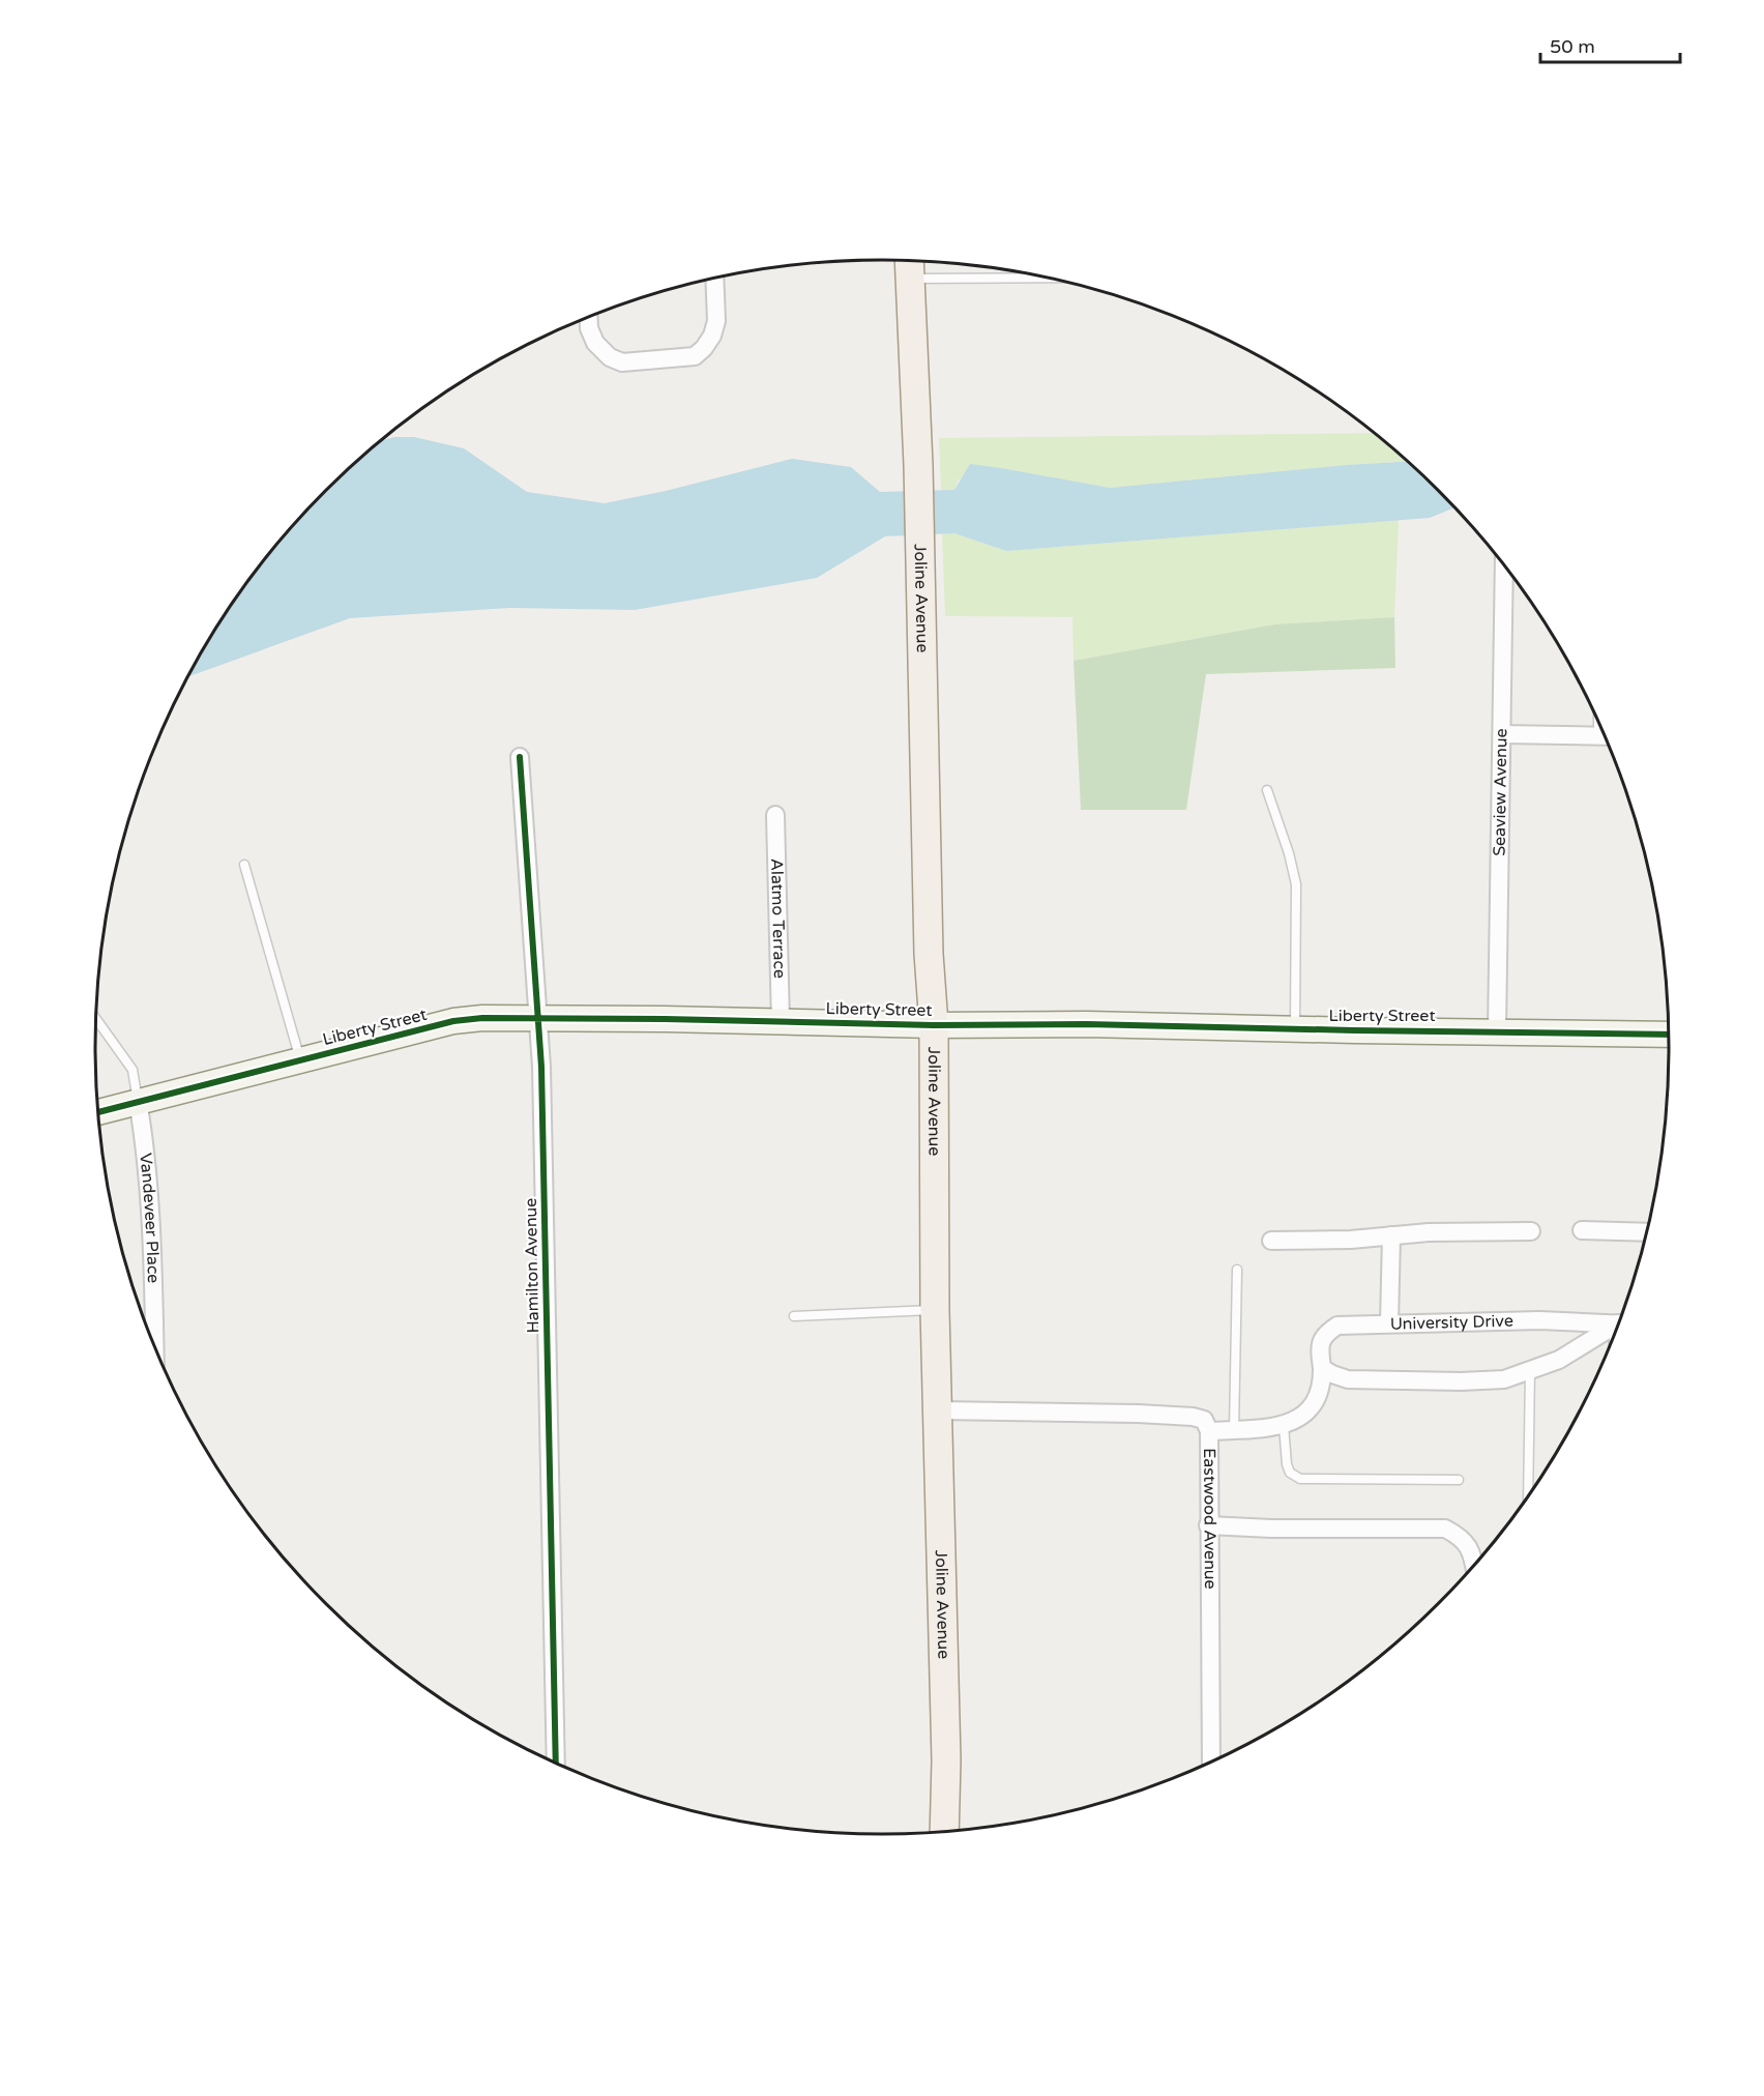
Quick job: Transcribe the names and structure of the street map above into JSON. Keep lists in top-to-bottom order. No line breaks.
{"streets":{"main road":["Joline Avenue"],"street":["Seaview Avenue","Alatmo Terrace","Liberty Street","Vandeveer Place","Hamilton Avenue","University Drive","Eastwood Avenue"]},"crossings":[["Joline Avenue","Liberty Street"],["Joline Avenue","Eastwood Avenue"],["Seaview Avenue","Liberty Street"],["Alatmo Terrace","Liberty Street"],["Liberty Street","Vandeveer Place"],["Liberty Street","Hamilton Avenue"]],"scale_bar":"50 m"}
